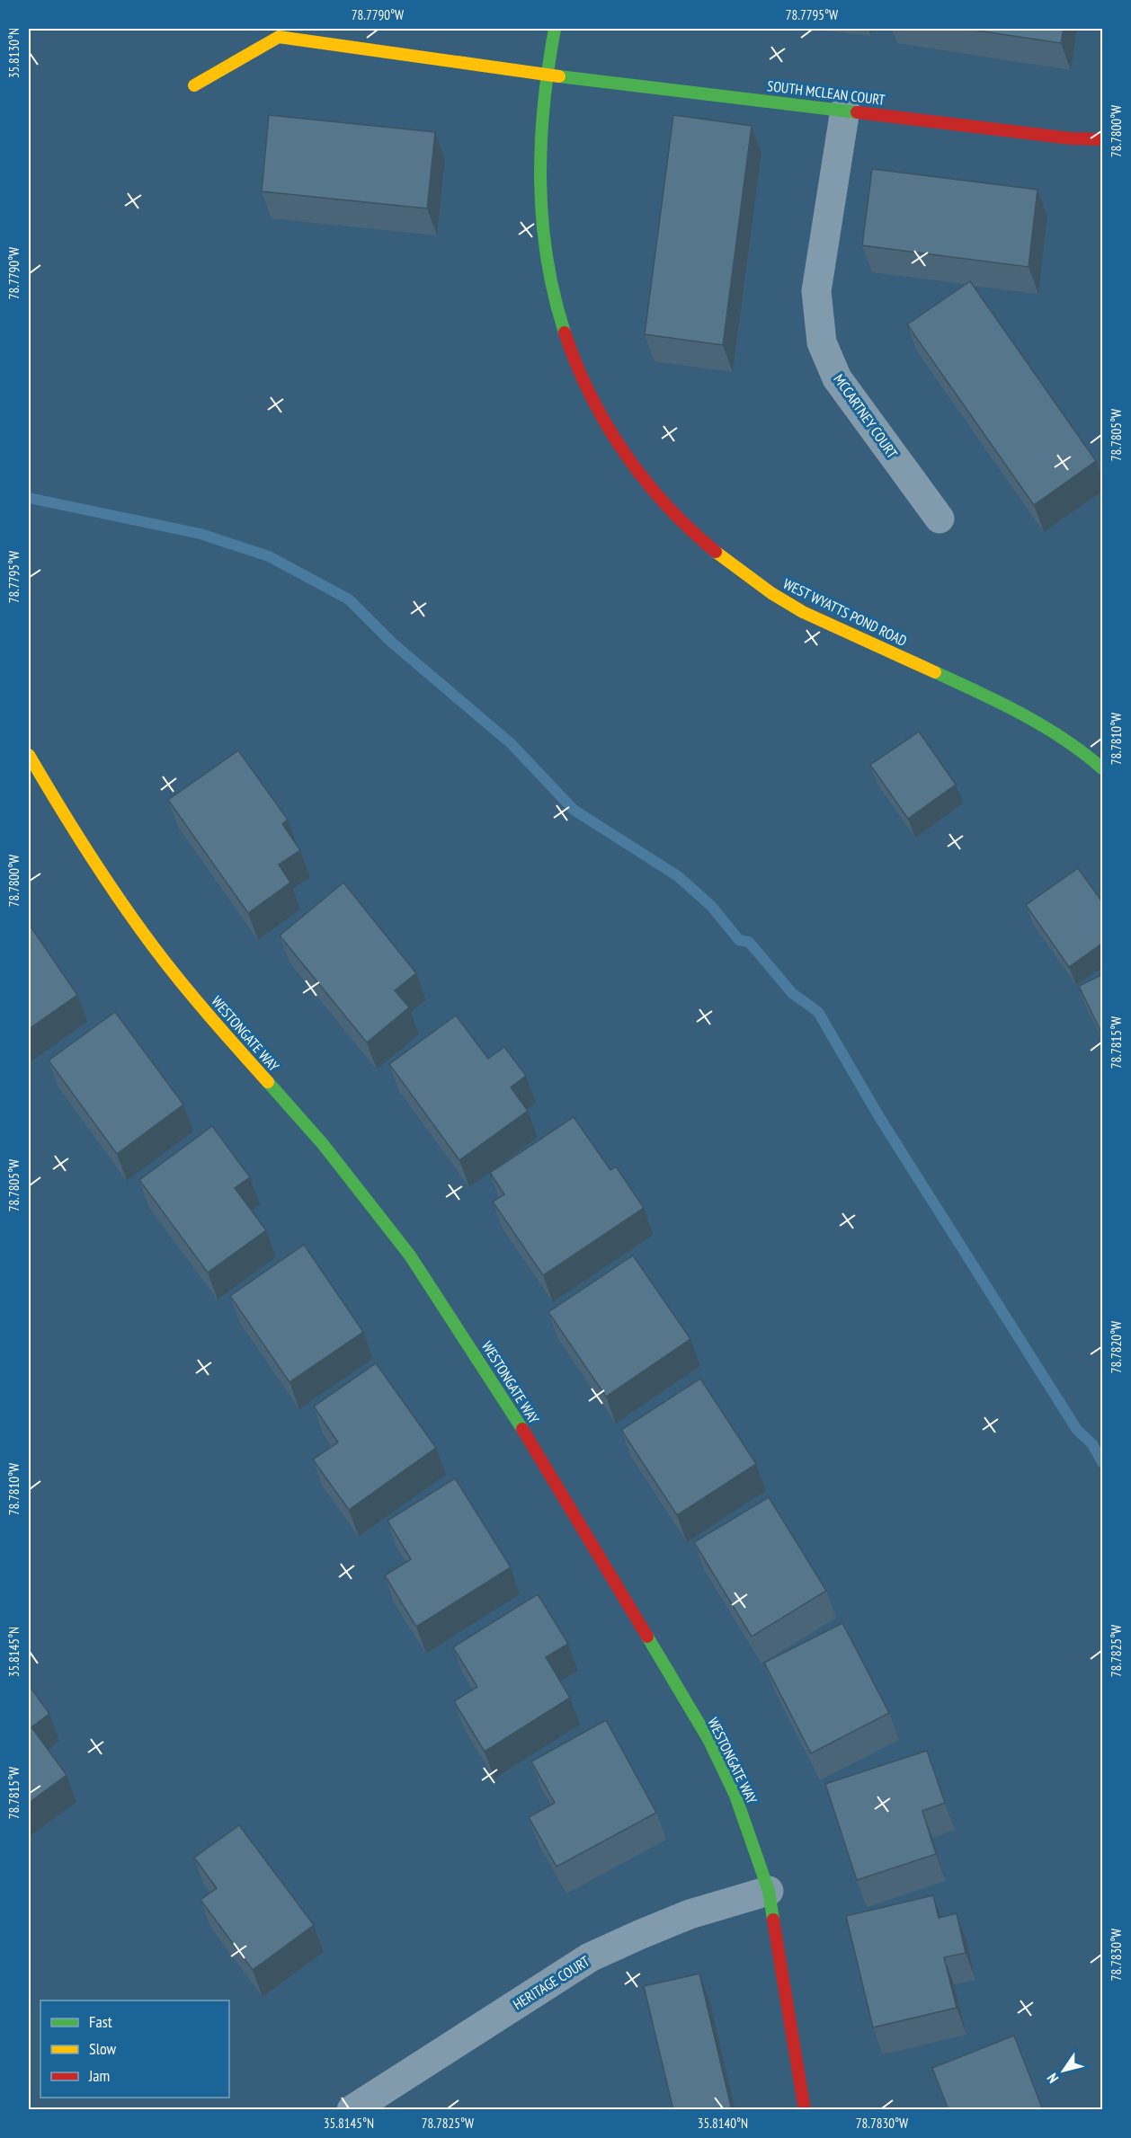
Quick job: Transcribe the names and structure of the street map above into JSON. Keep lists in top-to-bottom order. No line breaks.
{"streets":{"street":["SOUTH MCLEAN COURT","MCCARTNEY COURT","WEST WYATTS POND ROAD","WESTONGATE WAY","HERITAGE COURT"]},"crossings":[["SOUTH MCLEAN COURT","MCCARTNEY COURT"],["SOUTH MCLEAN COURT","WEST WYATTS POND ROAD"],["WESTONGATE WAY","HERITAGE COURT"]],"legend":["Fast","Slow","Jam"],"north":"bottom left","coordinates":["78.7790°W","78.7795°W","35.8130°N","78.7800°W","78.7805°W","78.7810°W","78.7815°W","78.7820°W","78.7825°W","35.8145°N","78.7830°W","35.8140°N"]}
